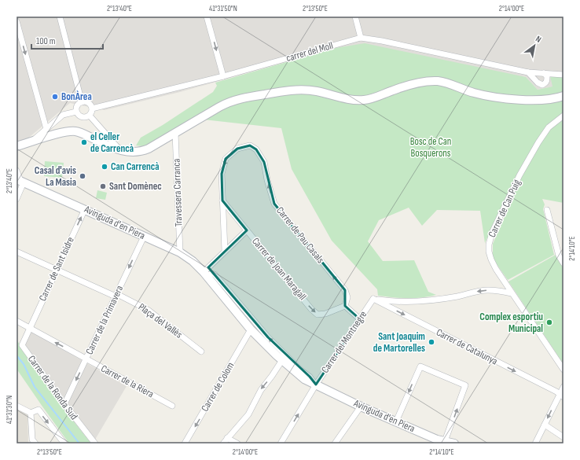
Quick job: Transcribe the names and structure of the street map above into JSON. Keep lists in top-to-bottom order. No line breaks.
{"streets":{"street":["carrer del Moll","Travessera Carranca","Carrer de Can Puig","Avinguda d'en Piera","Carrer de Pau Casals","Carrer de Sant Isidre","Carrer de Joan Maragall","Carrer de la Primavera","Plaça del Vallès","Carrer del Montnegre","Carrer de Catalunya","Carrer de la Riera","Carrer de Colom","Carrer de la Ronda Sud"]},"crossings":[["Travessera Carranca","Avinguda d'en Piera"],["Avinguda d'en Piera","Carrer de Sant Isidre"],["Avinguda d'en Piera","Carrer de la Primavera"],["Avinguda d'en Piera","Carrer del Montnegre"],["Avinguda d'en Piera","Carrer de Colom"],["Carrer de Pau Casals","Carrer de Joan Maragall"],["Carrer de Sant Isidre","Plaça del Vallès"],["Carrer de Sant Isidre","Carrer de la Riera"],["Carrer de Sant Isidre","Carrer de la Ronda Sud"],["Carrer de la Primavera","Plaça del Vallès"],["Carrer de la Primavera","Carrer de la Riera"],["Carrer de la Primavera","Carrer de la Ronda Sud"],["Carrer del Montnegre","Carrer de Catalunya"],["Carrer de la Riera","Carrer de la Ronda Sud"]],"one_way":["Carrer de Sant Isidre","Carrer de Joan Maragall","Carrer de la Primavera","Carrer de Catalunya","Carrer de la Riera"],"parks":["Bosc de Can Bosquerons"],"places":["BonÀrea","el Celler de Carrencà","Can Carrencà","Casal d'avis La Masia","Sant Domènec","Complex esportiu Municipal","Sant Joaquim de Martorelles"],"scale_bar":"100 m","north":"top right","coordinates":["2°13'40\"E","41°31'50\"N","2°13'50\"E","2°14'00\"E","2°14'10\"E","41°31'30\"N"]}
